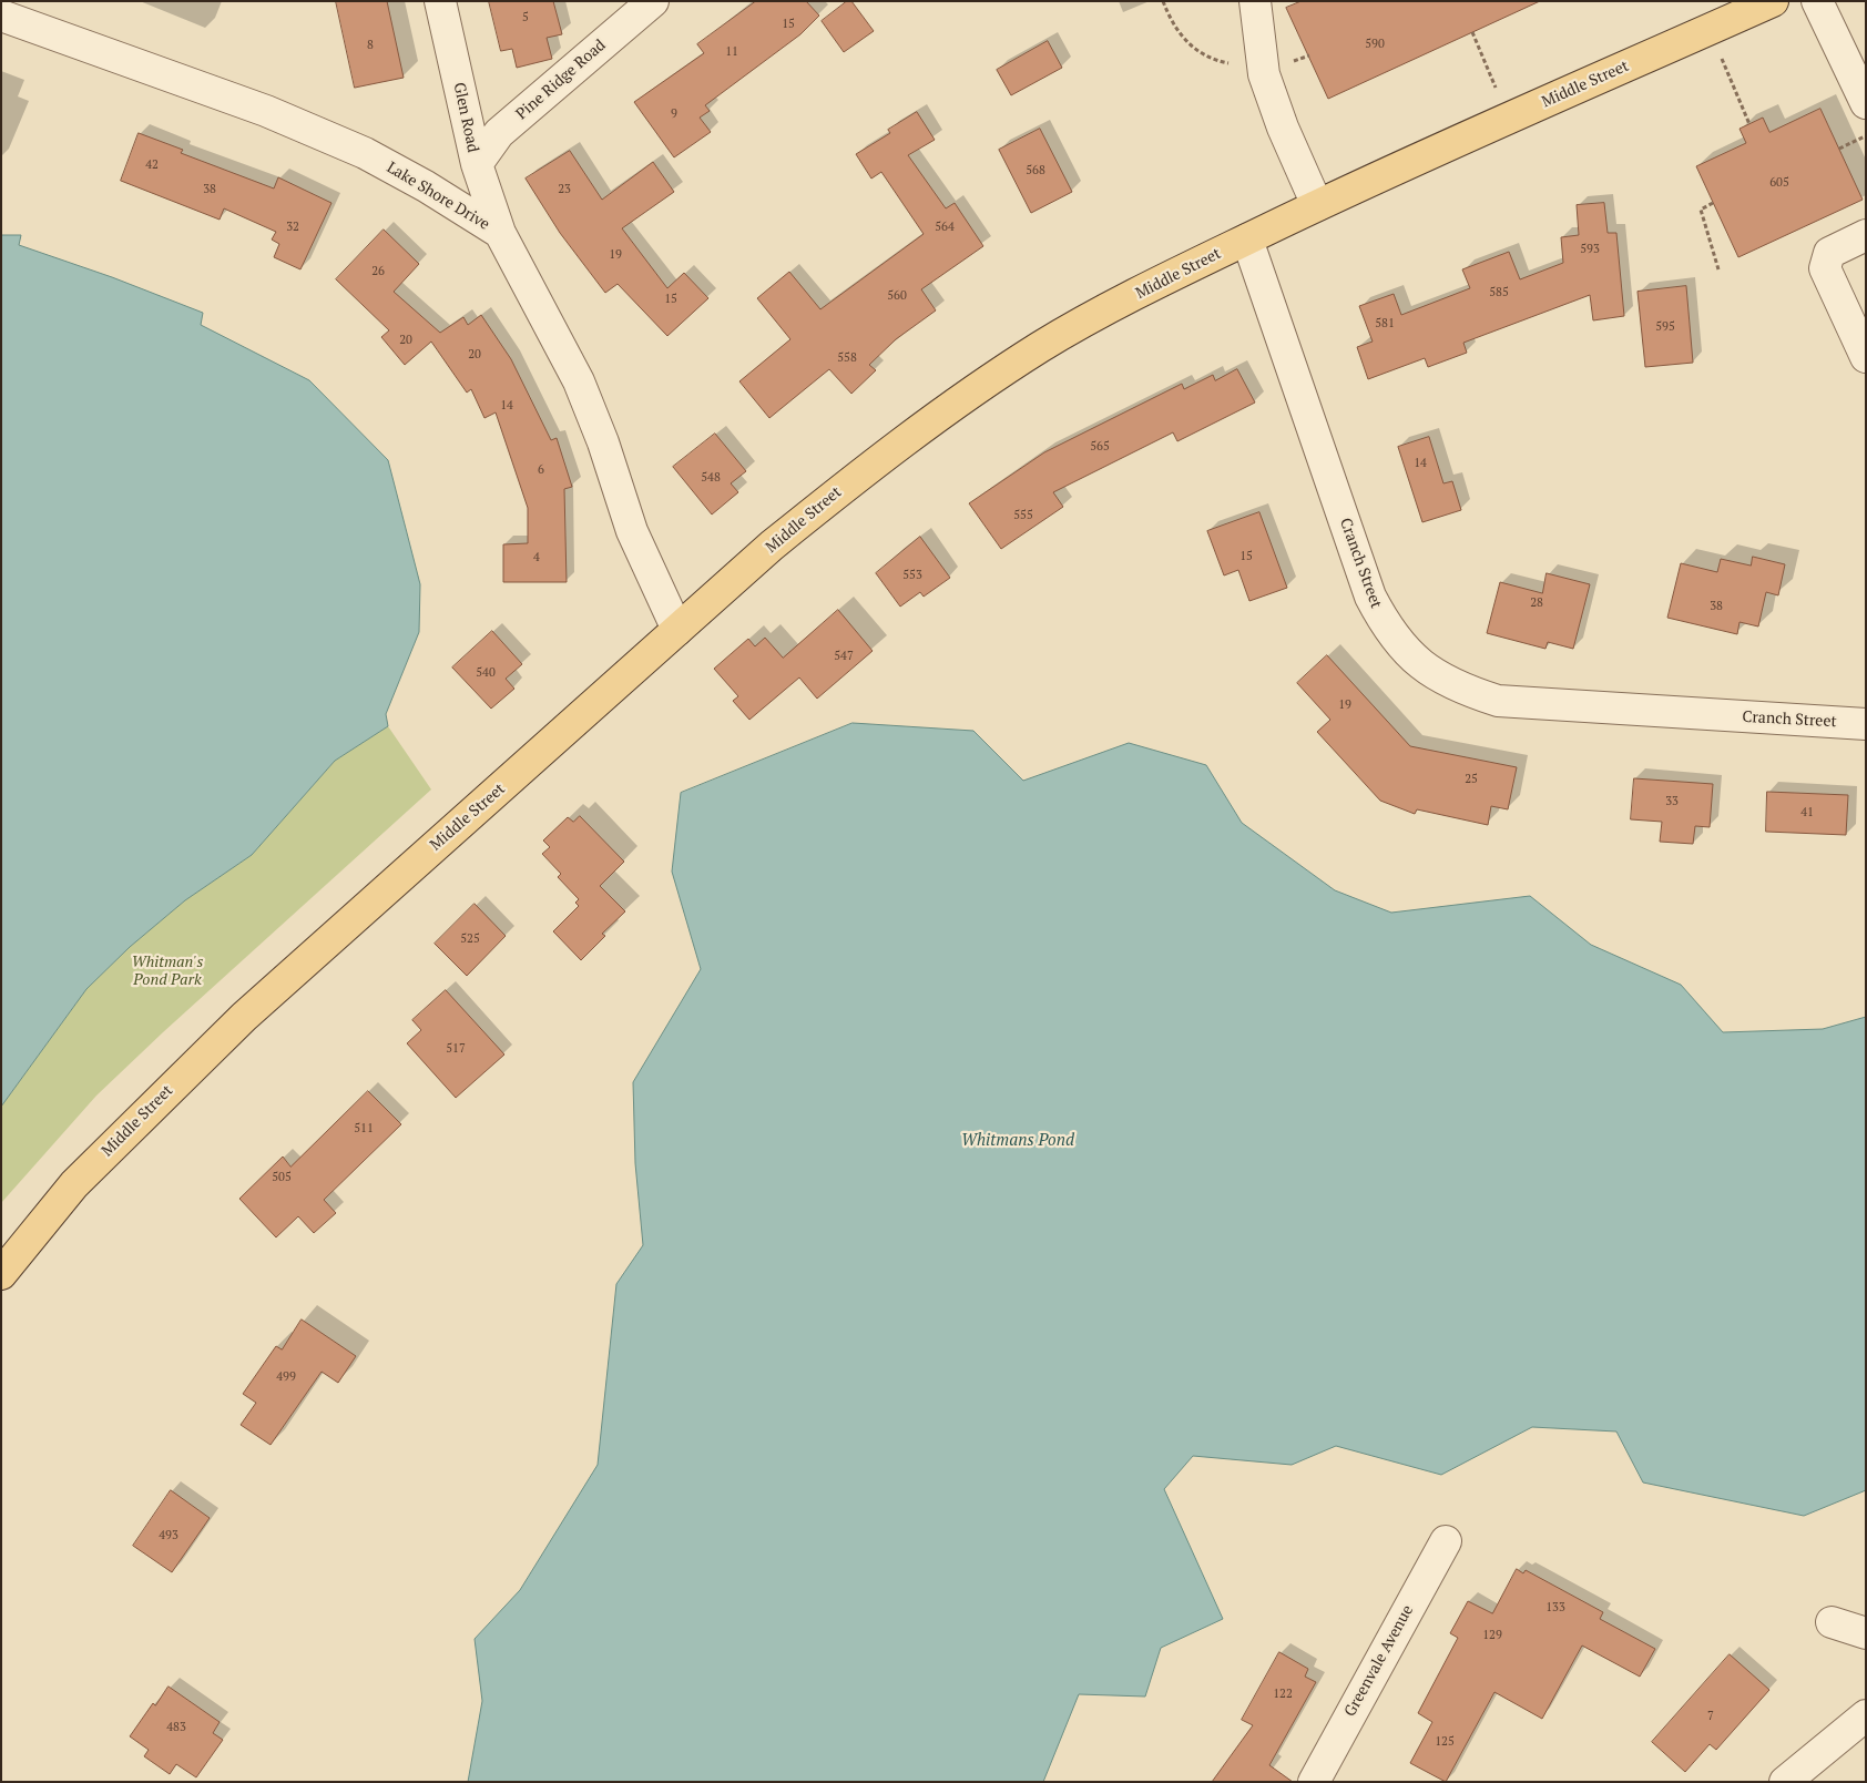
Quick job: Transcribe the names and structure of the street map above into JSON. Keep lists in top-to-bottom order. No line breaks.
{"streets":{"main road":["Middle Street"],"street":["Pine Ridge Road","Glen Road","Lake Shore Drive","Cranch Street","Greenvale Avenue"]},"crossings":[["Pine Ridge Road","Glen Road"],["Middle Street","Lake Shore Drive"],["Middle Street","Cranch Street"],["Glen Road","Lake Shore Drive"]],"water":["Whitmans Pond"],"parks":["Whitman's Pond Park"],"house_numbers":["5","15","590","8","11","9","42","568","605","38","23","32","564","593","19","26","585","560","15","581","595","20","20","558","14","565","14","6","548","555","15","4","553","28","38","547","540","19","25","33","41","525","517","511","505","499","493","133","129","122","7","483","125"]}
